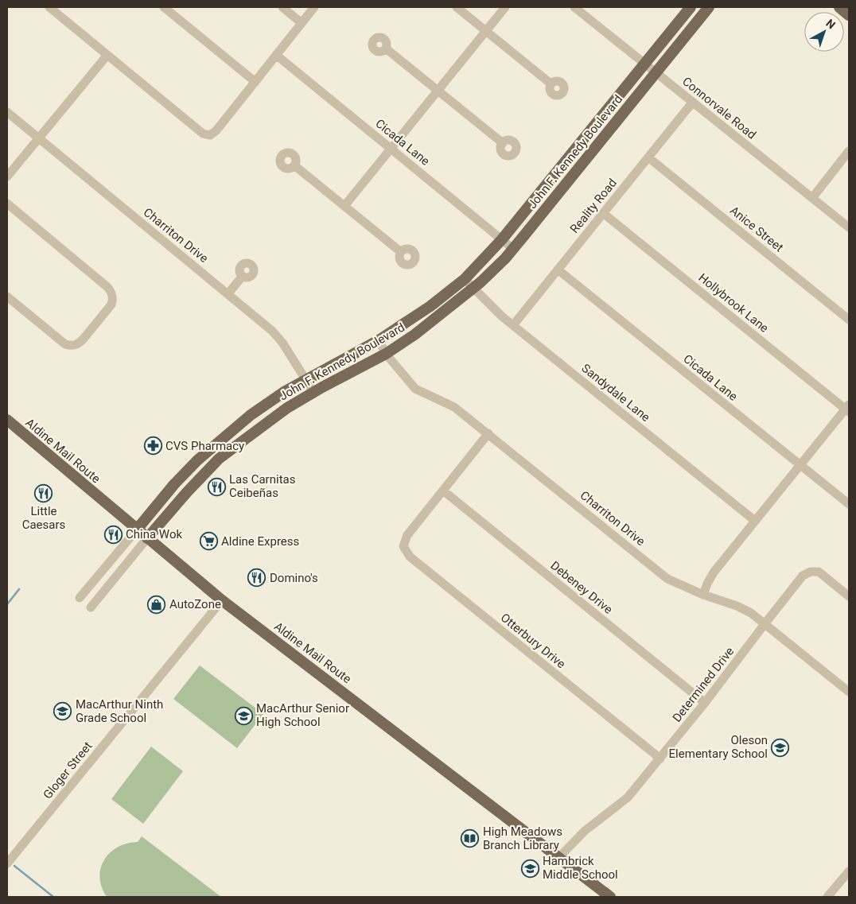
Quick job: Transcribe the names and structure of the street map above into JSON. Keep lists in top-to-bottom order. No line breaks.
{"streets":{"main road":["John F. Kennedy Boulevard","Aldine Mail Route"],"street":["Connorvale Road","Cicada Lane","Reality Road","Anice Street","Charriton Drive","Hollybrook Lane","Sandydale Lane","Debeney Drive","Otterbury Drive","Determined Drive","Gloger Street"]},"crossings":[["Connorvale Road","John F. Kennedy Boulevard"],["Connorvale Road","Reality Road"],["Cicada Lane","John F. Kennedy Boulevard"],["Cicada Lane","Reality Road"],["John F. Kennedy Boulevard","Charriton Drive"],["John F. Kennedy Boulevard","Sandydale Lane"],["John F. Kennedy Boulevard","Aldine Mail Route"],["Reality Road","Anice Street"],["Reality Road","Hollybrook Lane"],["Reality Road","Sandydale Lane"],["Charriton Drive","Determined Drive"],["Aldine Mail Route","Determined Drive"],["Aldine Mail Route","Gloger Street"],["Debeney Drive","Otterbury Drive"],["Debeney Drive","Determined Drive"],["Otterbury Drive","Determined Drive"]],"places":{"pharmacy":["CVS Pharmacy"],"restaurant":["Las Carnitas Ceibeñas","Little Caesars","China Wok","Domino's"],"supermarket":["Aldine Express"],"shop":["AutoZone"],"school or university":["MacArthur Ninth Grade School","MacArthur Senior High School","Oleson Elementary School","Hambrick Middle School"],"library":["High Meadows Branch Library"]},"north":"top right"}
